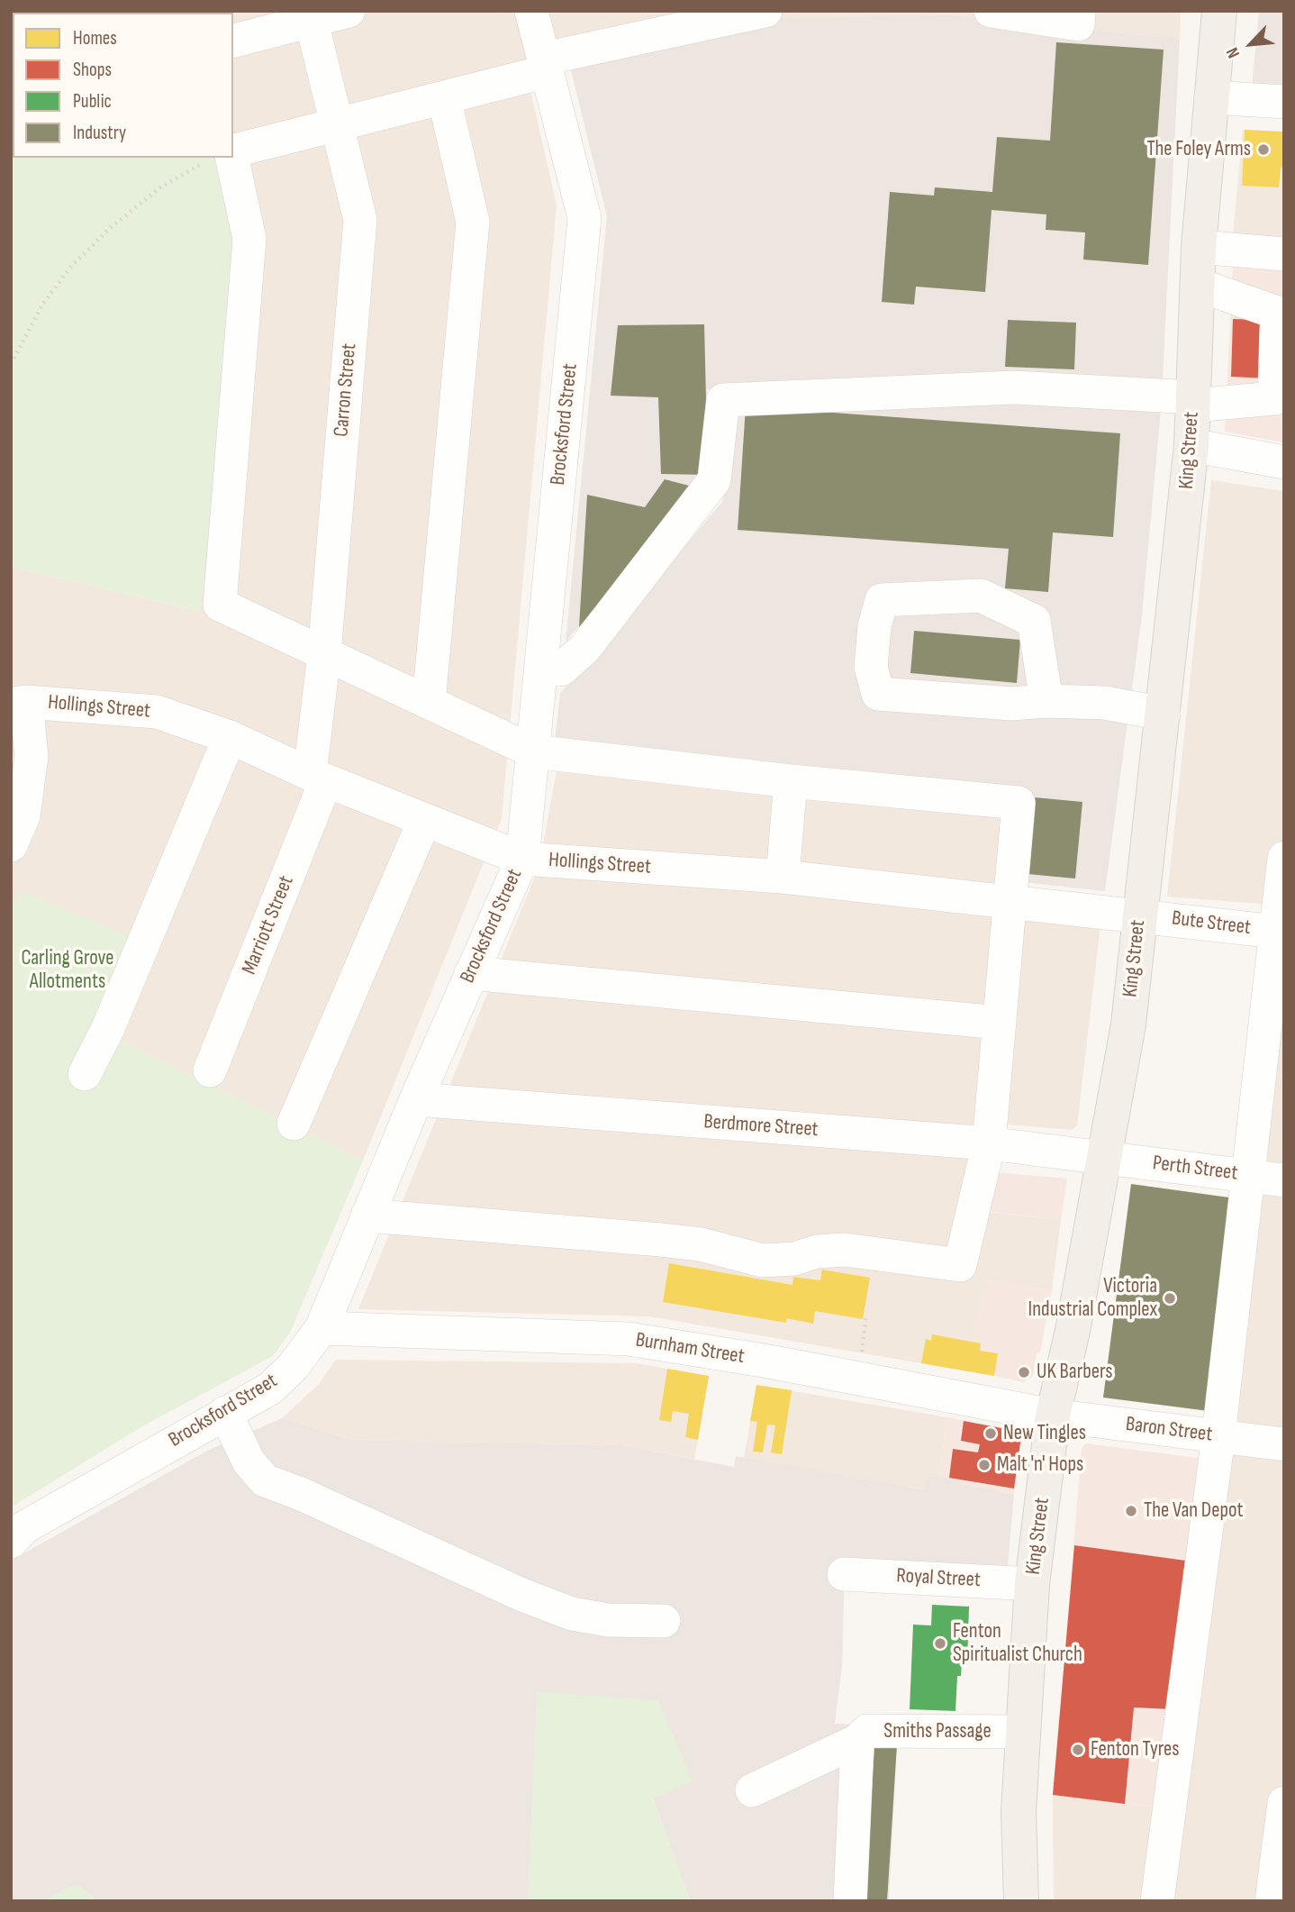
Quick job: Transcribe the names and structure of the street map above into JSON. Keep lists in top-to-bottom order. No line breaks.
{"streets":{"main road":["King Street"],"street":["Carron Street","Brocksford Street","Hollings Street","Bute Street","Marriott Street","Berdmore Street","Perth Street","Burnham Street","Baron Street","Royal Street","Smiths Passage"]},"crossings":[["Carron Street","Hollings Street"],["Carron Street","Marriott Street"],["Brocksford Street","Hollings Street"],["Brocksford Street","Berdmore Street"],["Brocksford Street","Burnham Street"],["King Street","Hollings Street"],["King Street","Bute Street"],["King Street","Berdmore Street"],["King Street","Perth Street"],["King Street","Burnham Street"],["King Street","Baron Street"],["King Street","Royal Street"],["King Street","Smiths Passage"],["Hollings Street","Bute Street"],["Hollings Street","Marriott Street"],["Berdmore Street","Perth Street"],["Burnham Street","Baron Street"]],"parks":["Carling Grove Allotments"],"places":["The Foley Arms","Victoria Industrial Complex","UK Barbers","New Tingles","Malt 'n' Hops","The Van Depot","Fenton Spiritualist Church","Fenton Tyres"],"legend":["Homes","Shops","Public","Industry"],"north":"bottom left"}
